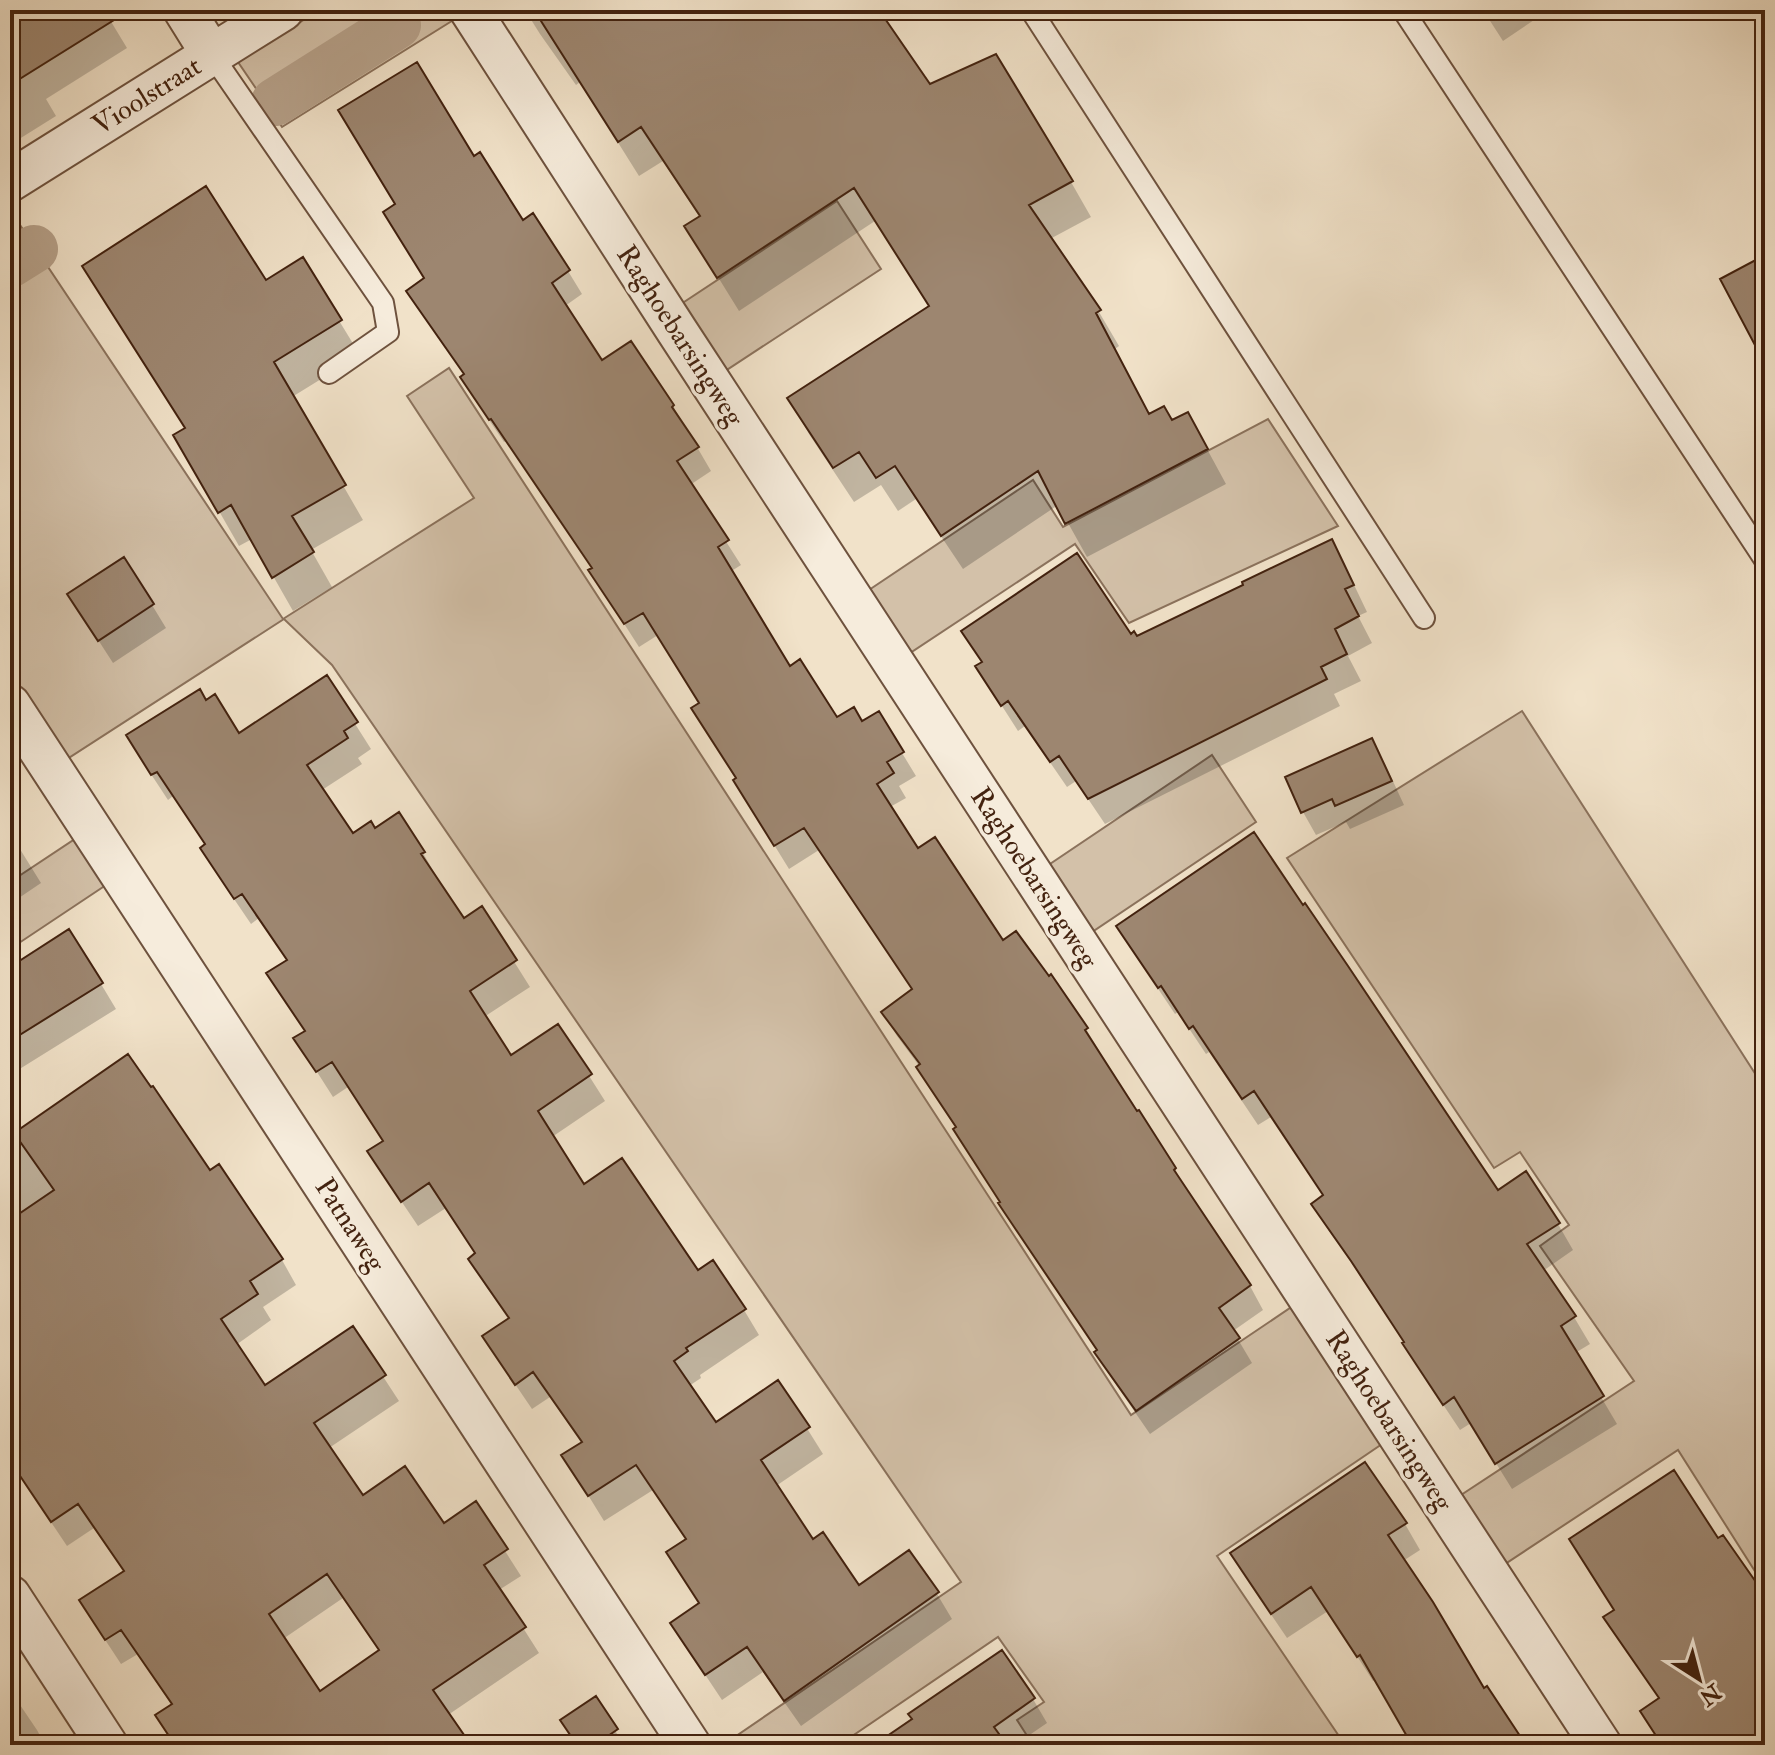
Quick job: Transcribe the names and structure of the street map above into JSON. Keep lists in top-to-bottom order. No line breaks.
{"streets":{"street":["Vioolstraat","Raghoebarsingweg","Patnaweg"]},"north":"bottom right"}
